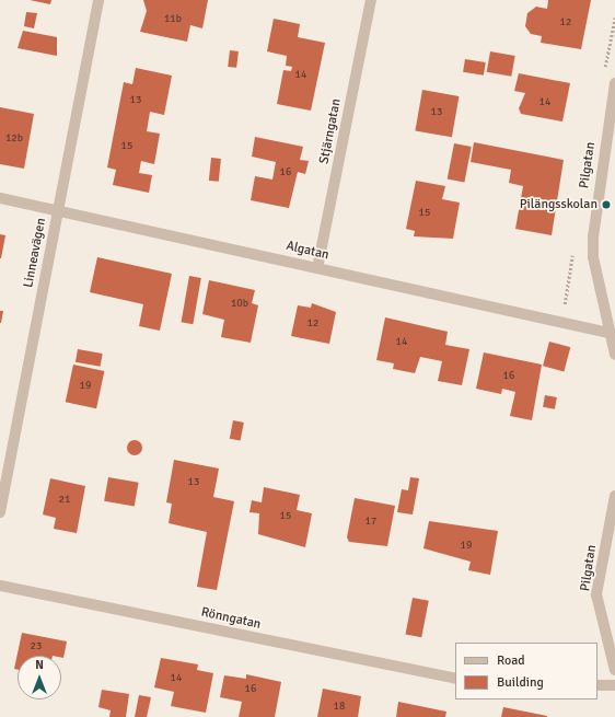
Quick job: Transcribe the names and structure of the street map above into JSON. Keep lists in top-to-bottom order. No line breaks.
{"streets":{"street":["Stjärngatan","Pilgatan","Algatan","Linneavägen","Rönngatan"]},"crossings":[["Stjärngatan","Algatan"],["Pilgatan","Algatan"],["Algatan","Linneavägen"]],"places":["Pilängsskolan"],"house_numbers":["11b","12","14","13","14","13","12b","15","16","15","10b","12","14","16","19","13","21","15","17","19","23","14","16","18"],"legend":["Road","Building"],"north":"top"}
